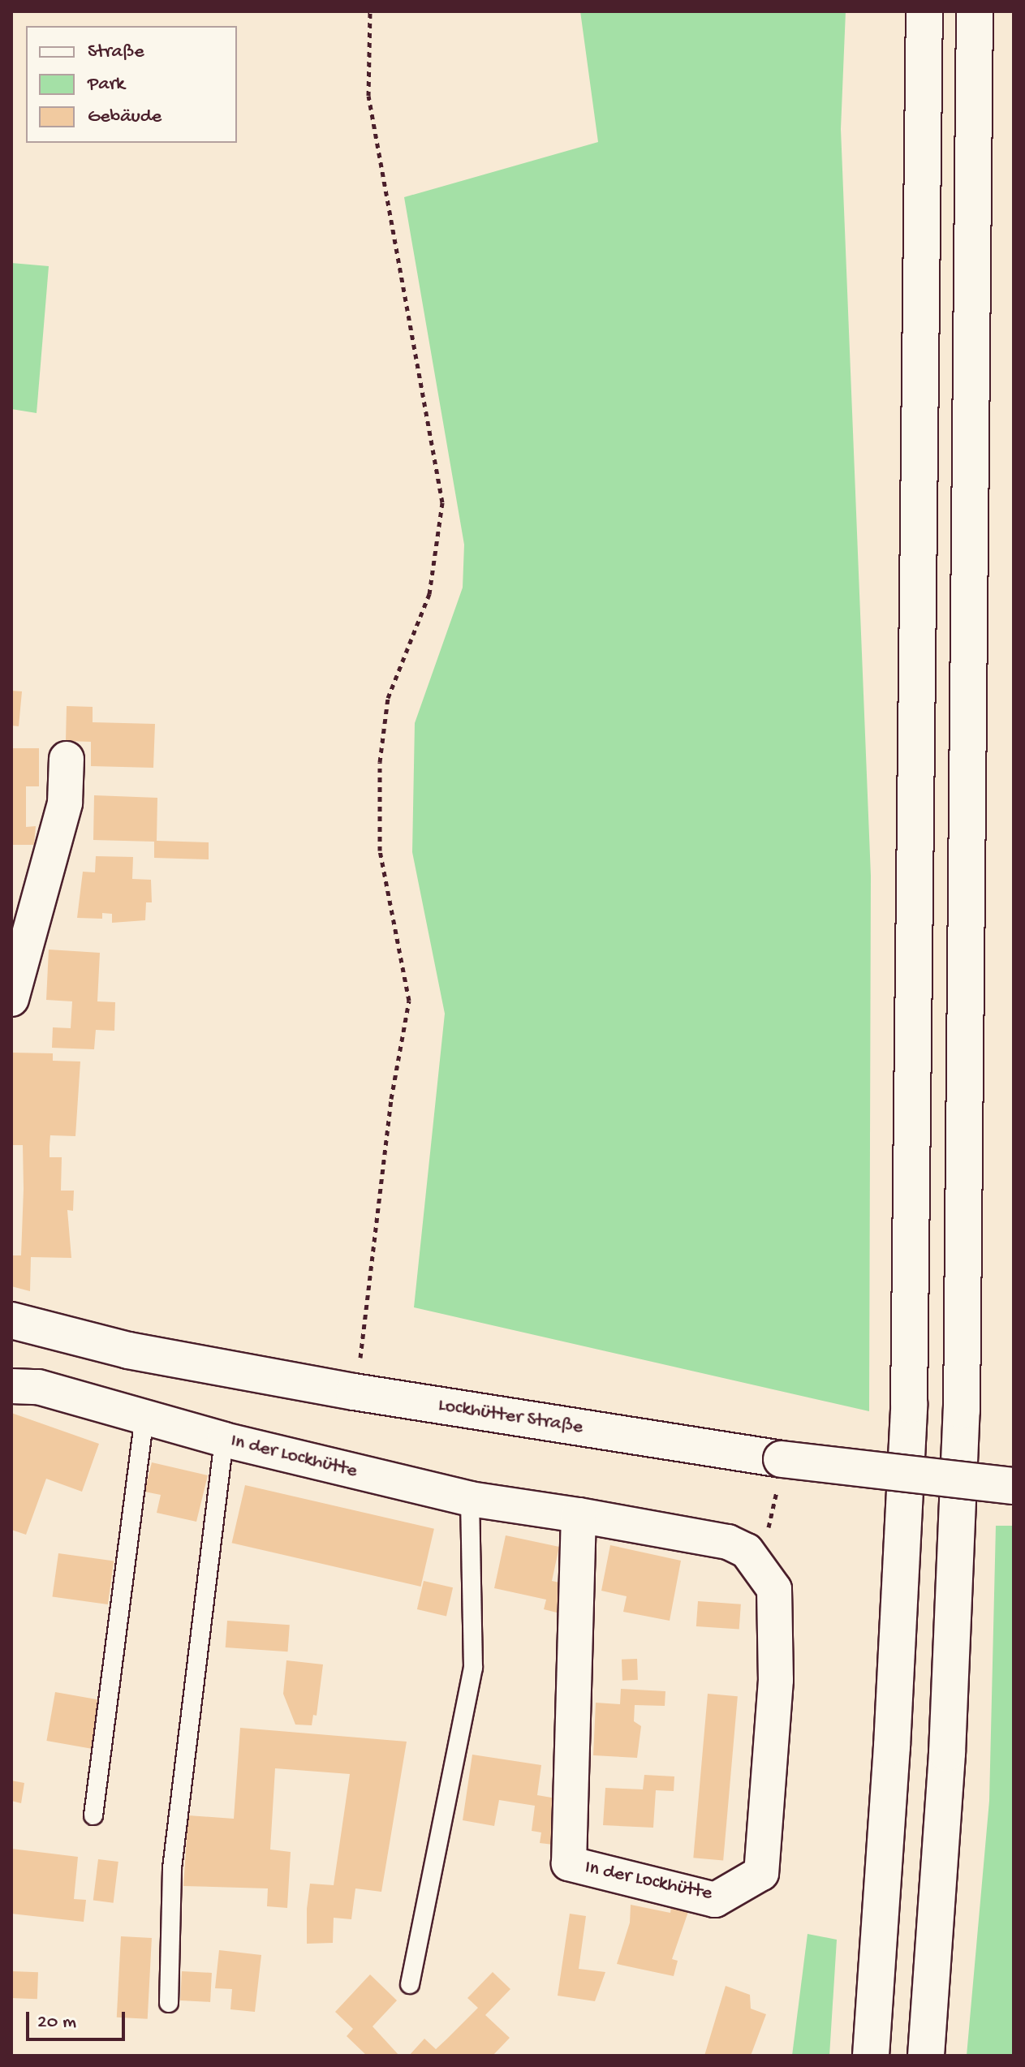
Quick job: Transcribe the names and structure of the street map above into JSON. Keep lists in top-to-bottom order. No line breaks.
{"streets":{"main road":["Lockhütter Straße"],"street":["In der Lockhütte"]},"legend":["Straße","Park","Gebäude"],"scale_bar":"20 m"}
